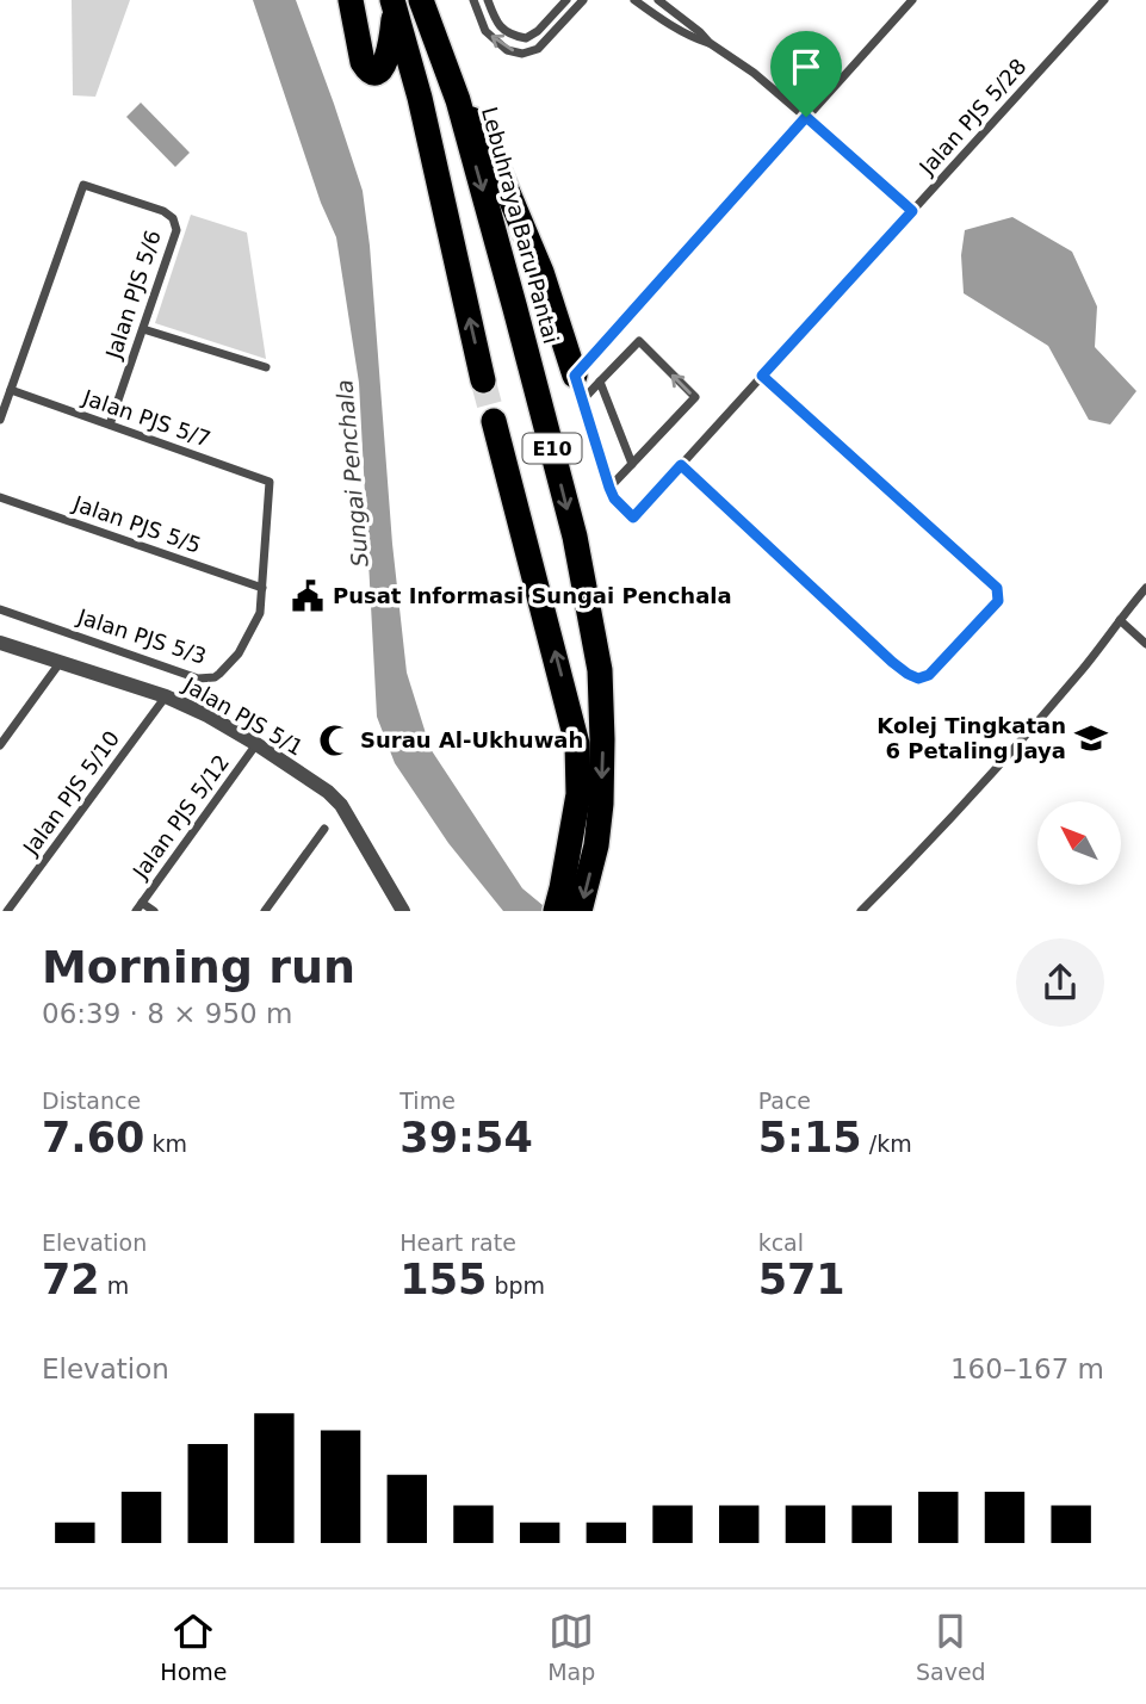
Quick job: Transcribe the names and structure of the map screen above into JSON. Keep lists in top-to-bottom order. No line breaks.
{"streets":{"highway":["Lebuhraya Baru Pantai","E10"],"street":["Jalan PJS 5/28","Jalan PJS 5/6","Jalan PJS 5/7","Jalan PJS 5/5","Jalan PJS 5/3","Jalan PJS 5/1","Jalan PJS 5/10","Jalan PJS 5/12"]},"crossings":[["Jalan PJS 5/6","Jalan PJS 5/7"],["Jalan PJS 5/7","Jalan PJS 5/3"],["Jalan PJS 5/5","Jalan PJS 5/3"],["Jalan PJS 5/1","Jalan PJS 5/10"],["Jalan PJS 5/1","Jalan PJS 5/12"]],"water":["Sungai Penchala"],"places":{"public building":["Pusat Informasi Sungai Penchala"],"school or university":["Kolej Tingkatan 6 Petaling Jaya"],"mosque":["Surau Al-Ukhuwah"]},"north":"top left","page":{"heading":["Morning run","06:39 · 8 × 950 m"],"stats":[["Distance","7.60 km"],["Time","39:54"],["Pace","5:15 /km"],["Elevation","72 m"],["Heart rate","155 bpm"],["kcal","571"]],"chart":["Elevation","160–167 m"],"tabs":["Home","Map","Saved"]}}
